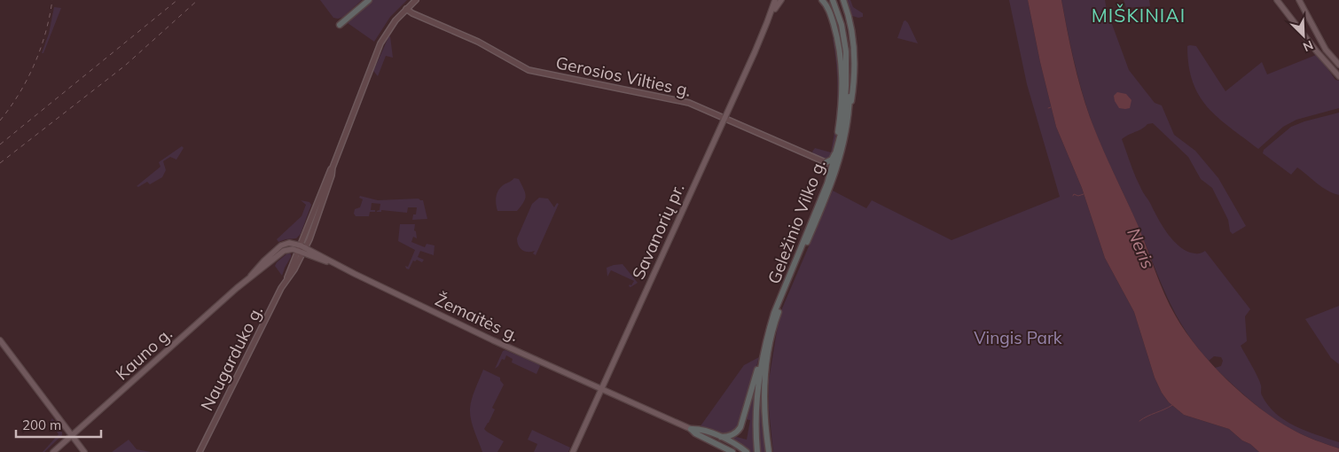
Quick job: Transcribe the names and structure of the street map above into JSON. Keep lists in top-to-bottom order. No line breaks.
{"streets":{"highway":["Geležinio Vilko g."],"main road":["Gerosios Vilties g.","Savanorių pr.","Žemaitės g.","Kauno g.","Naugarduko g."]},"crossings":[["Gerosios Vilties g.","Geležinio Vilko g."],["Gerosios Vilties g.","Savanorių pr."],["Gerosios Vilties g.","Naugarduko g."],["Savanorių pr.","Žemaitės g."],["Žemaitės g.","Kauno g."],["Žemaitės g.","Naugarduko g."],["Kauno g.","Naugarduko g."]],"districts":["MIŠKINIAI"],"water":["Neris"],"parks":["Vingis Park"],"scale_bar":"200 m","north":"bottom right"}
